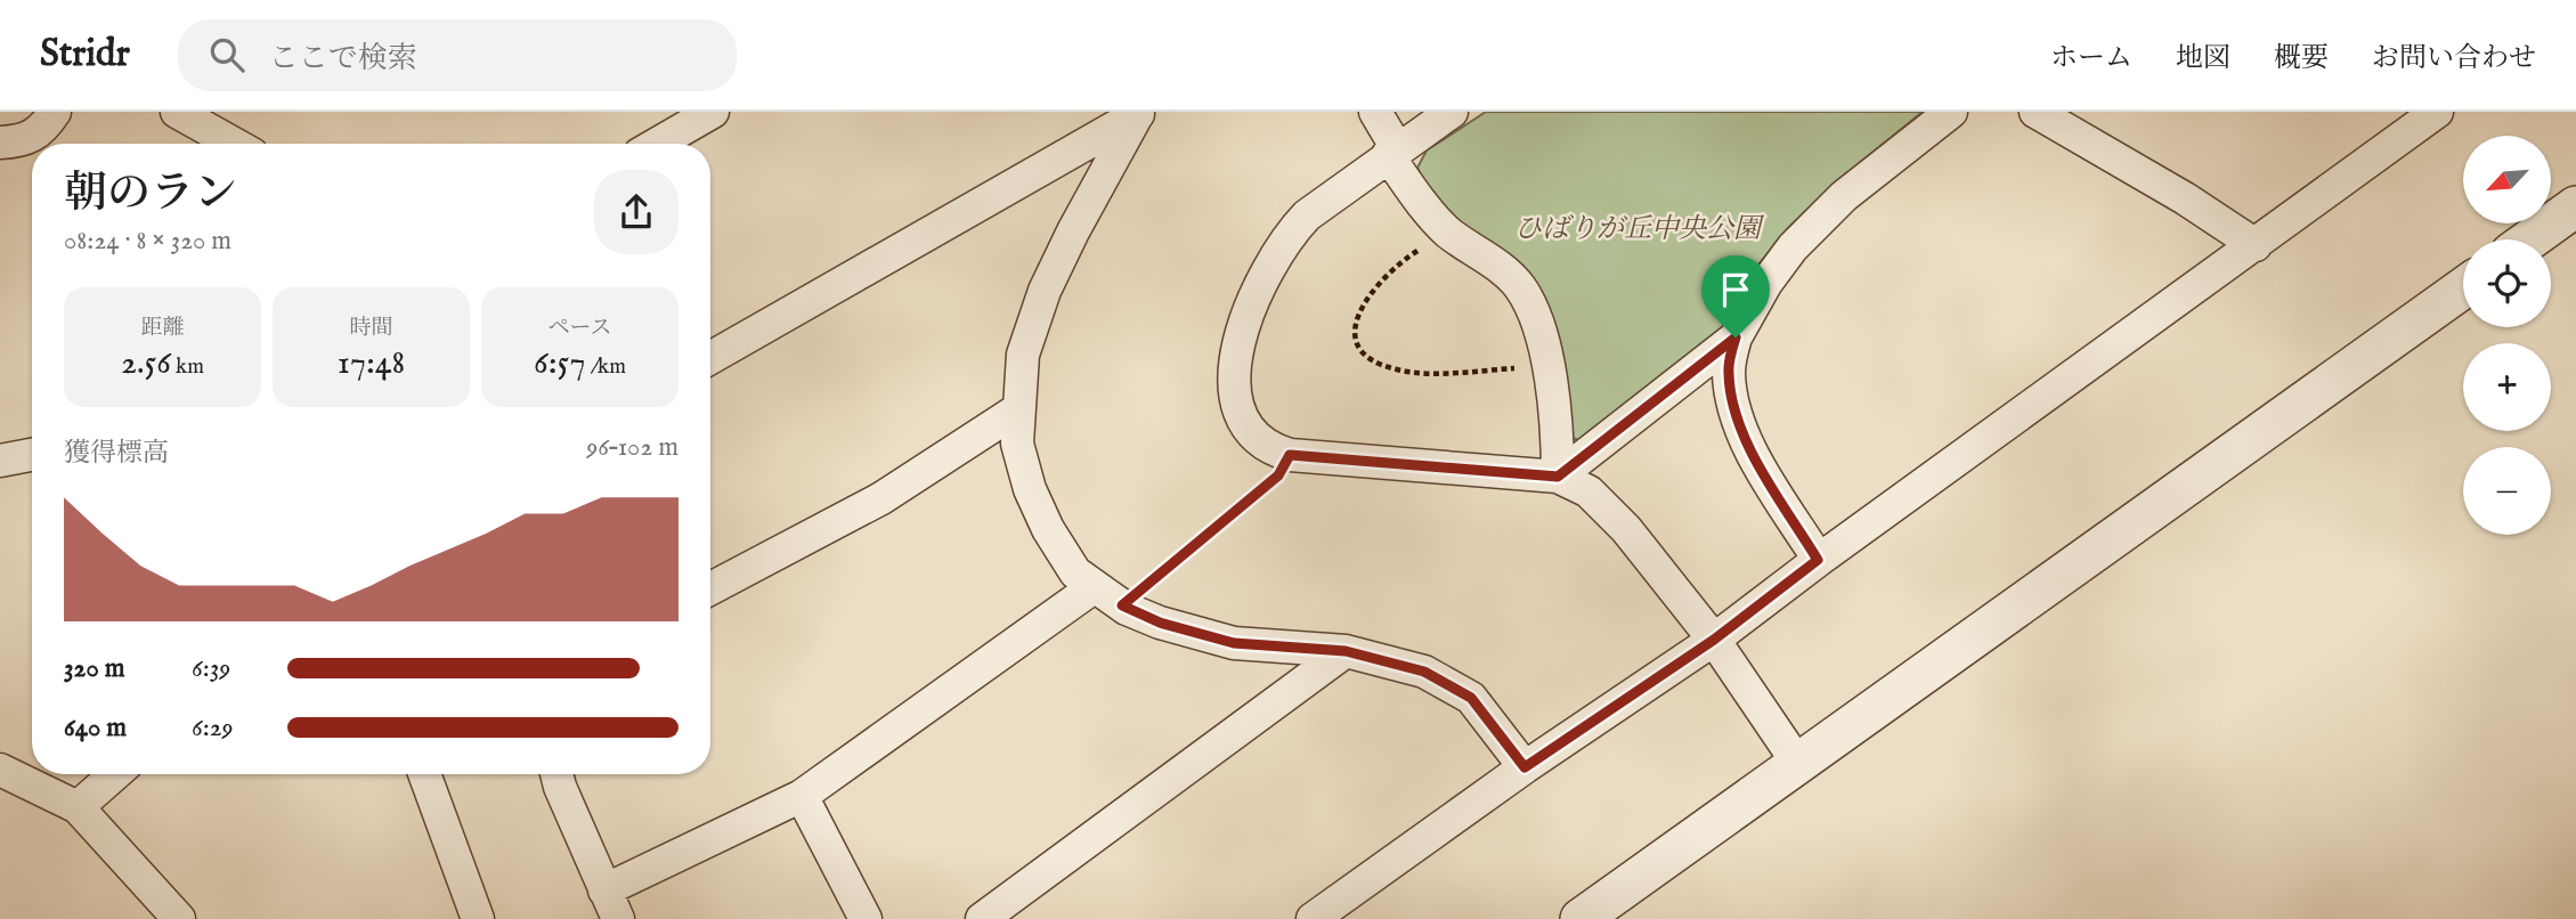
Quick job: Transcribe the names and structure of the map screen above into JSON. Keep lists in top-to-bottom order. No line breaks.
{"parks":["ひばりが丘中央公園"],"north":"bottom left","page":{"header":"Stridr","search":"ここで検索","nav":["ホーム","地図","概要","お問い合わせ"],"map_buttons":["+","−"],"heading":["朝のラン","08:24 · 8 × 320 m"],"stats":[["距離","2.56 km"],["時間","17:48"],["ペース","6:57 /km"]],"chart":["獲得標高","96–102 m"],"list":[{"name":"320 m","note":"6:39"},{"name":"640 m","note":"6:29"}]}}
